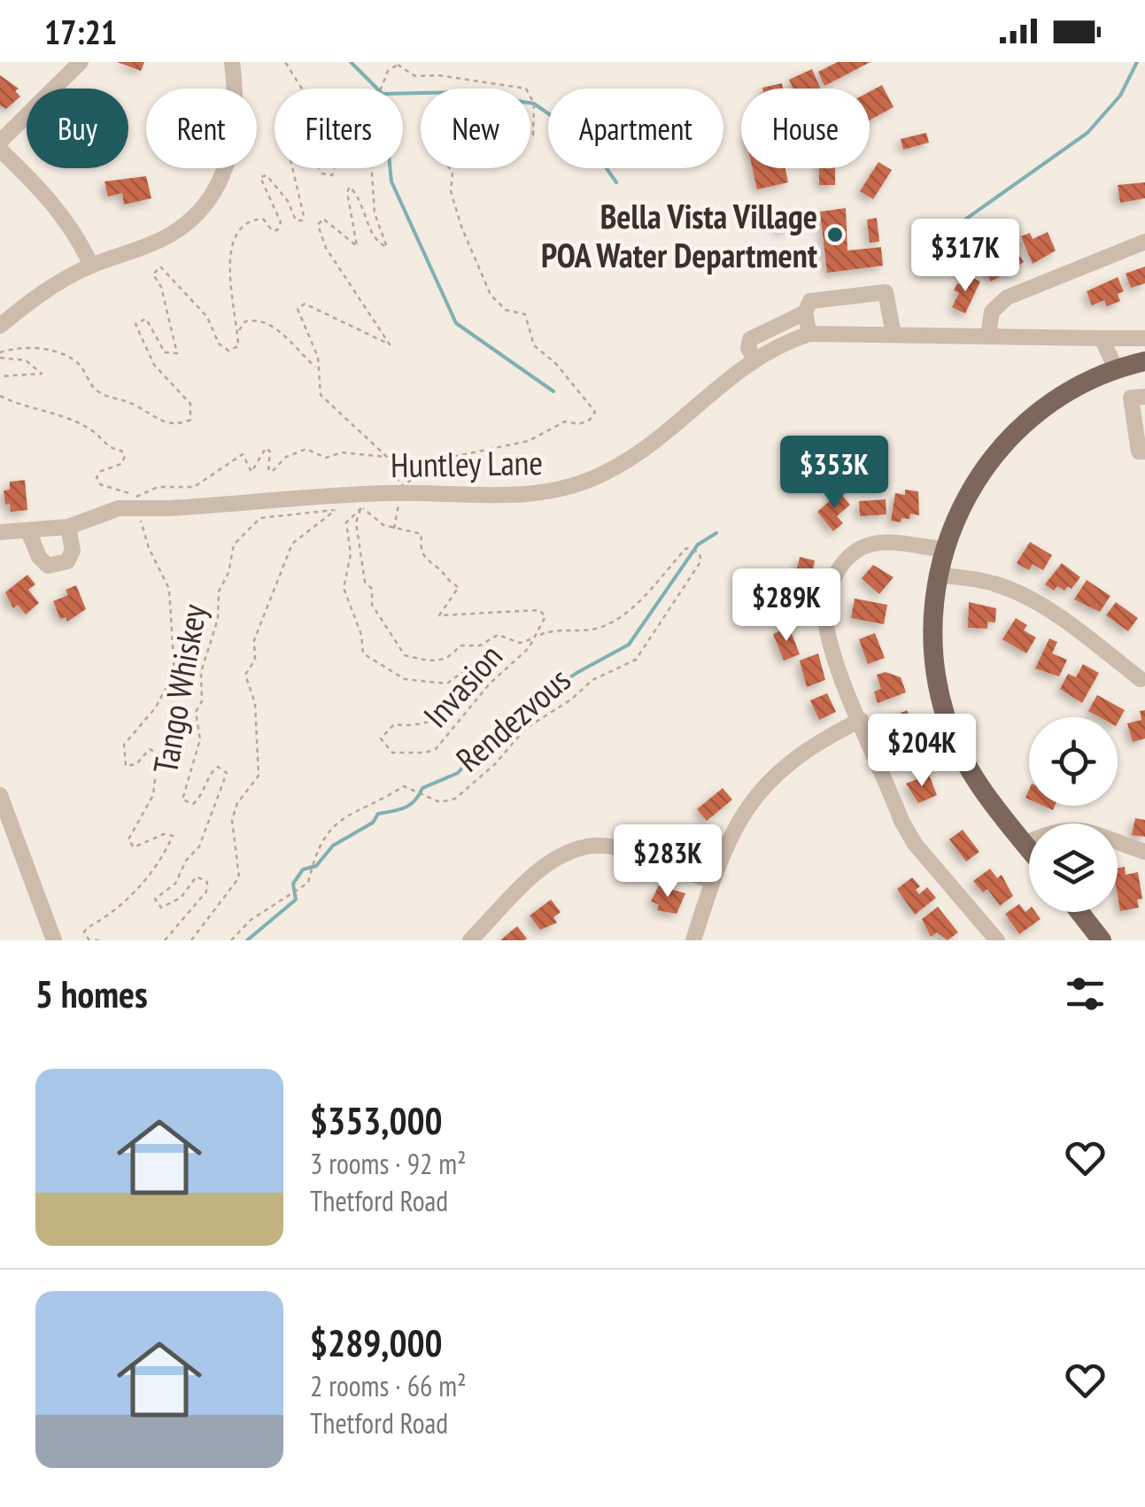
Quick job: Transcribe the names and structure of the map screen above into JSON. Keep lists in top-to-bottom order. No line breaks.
{"streets":{"street":["Huntley Lane"],"path":["Invasion","Tango Whiskey","Rendezvous"]},"crossings":[["Invasion","Rendezvous"]],"places":["Bella Vista Village POA Water Department"],"page":{"status":"17:21","chip":["Buy","Rent","Filters","New","Apartment","House"],"price":["$317K","$353K","$289K","$204K","$283K"],"heading":"5 homes","list":[{"name":"$353,000","note":"3 rooms · 92 m² · Thetford Road"},{"name":"$289,000","note":"2 rooms · 66 m² · Thetford Road"}]}}
